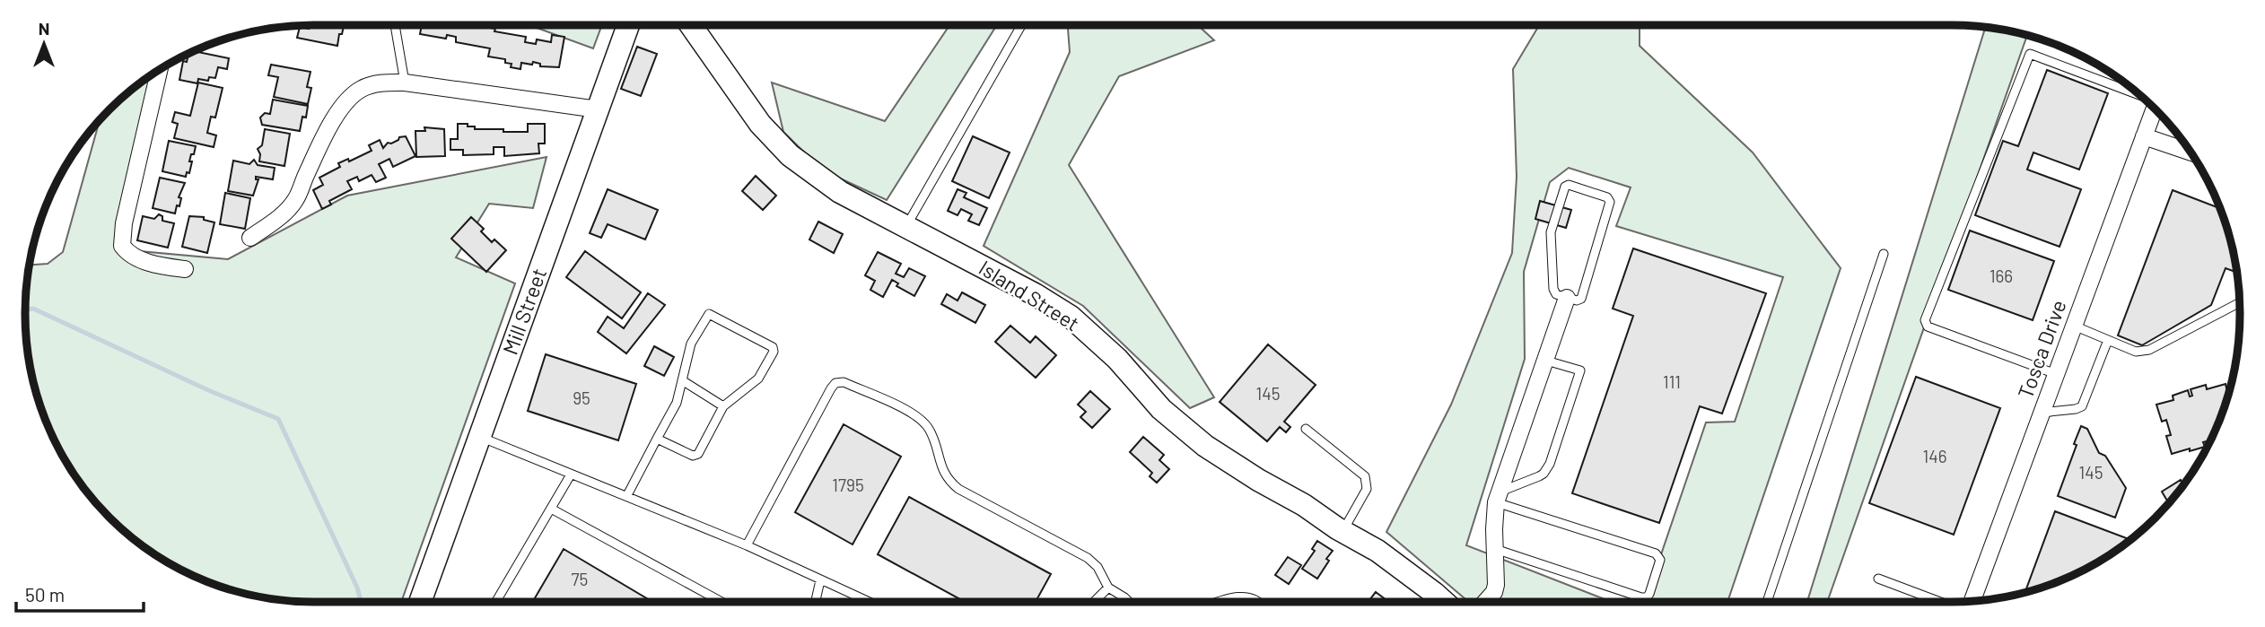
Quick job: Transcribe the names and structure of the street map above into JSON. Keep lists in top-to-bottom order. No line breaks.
{"streets":{"street":["Island Street","Mill Street","Tosca Drive"]},"house_numbers":["166","111","145","95","146","145","1795","75"],"scale_bar":"50 m","north":"top"}
